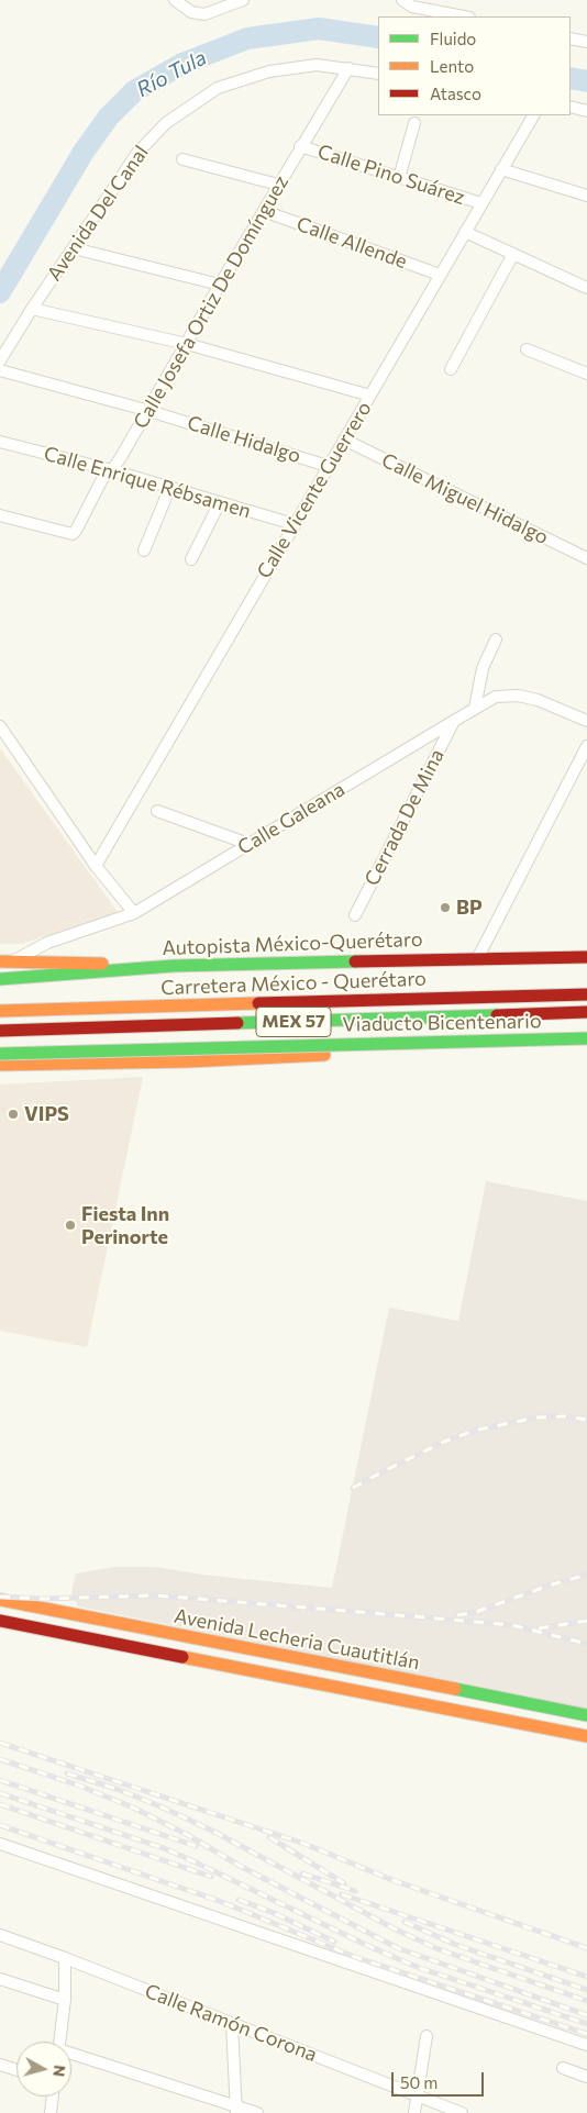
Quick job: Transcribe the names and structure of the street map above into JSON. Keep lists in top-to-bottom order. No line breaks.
{"streets":{"main road":["Autopista México-Querétaro","Carretera México - Querétaro","MEX 57","Viaducto Bicentenario","Avenida Lecheria Cuautitlán"],"street":["Calle Pino Suárez","Avenida Del Canal","Calle Allende","Calle Josefa Ortiz De Domínguez","Calle Hidalgo","Calle Enrique Rébsamen","Calle Vicente Guerrero","Calle Miguel Hidalgo","Cerrada De Mina","Calle Galeana","Calle Ramón Corona"]},"crossings":[["Calle Pino Suárez","Calle Josefa Ortiz De Domínguez"],["Calle Pino Suárez","Calle Vicente Guerrero"],["Avenida Del Canal","Calle Josefa Ortiz De Domínguez"],["Calle Allende","Calle Josefa Ortiz De Domínguez"],["Calle Allende","Calle Vicente Guerrero"],["Calle Josefa Ortiz De Domínguez","Calle Hidalgo"],["Calle Josefa Ortiz De Domínguez","Calle Enrique Rébsamen"],["Calle Hidalgo","Calle Vicente Guerrero"],["Calle Enrique Rébsamen","Calle Vicente Guerrero"],["Calle Vicente Guerrero","Calle Miguel Hidalgo"],["Cerrada De Mina","Calle Galeana"],["Calle Galeana","Autopista México-Querétaro"]],"water":["Río Tula"],"places":["BP","VIPS","Fiesta Inn Perinorte"],"legend":["Fluido","Lento","Atasco"],"scale_bar":"50 m","north":"right"}
